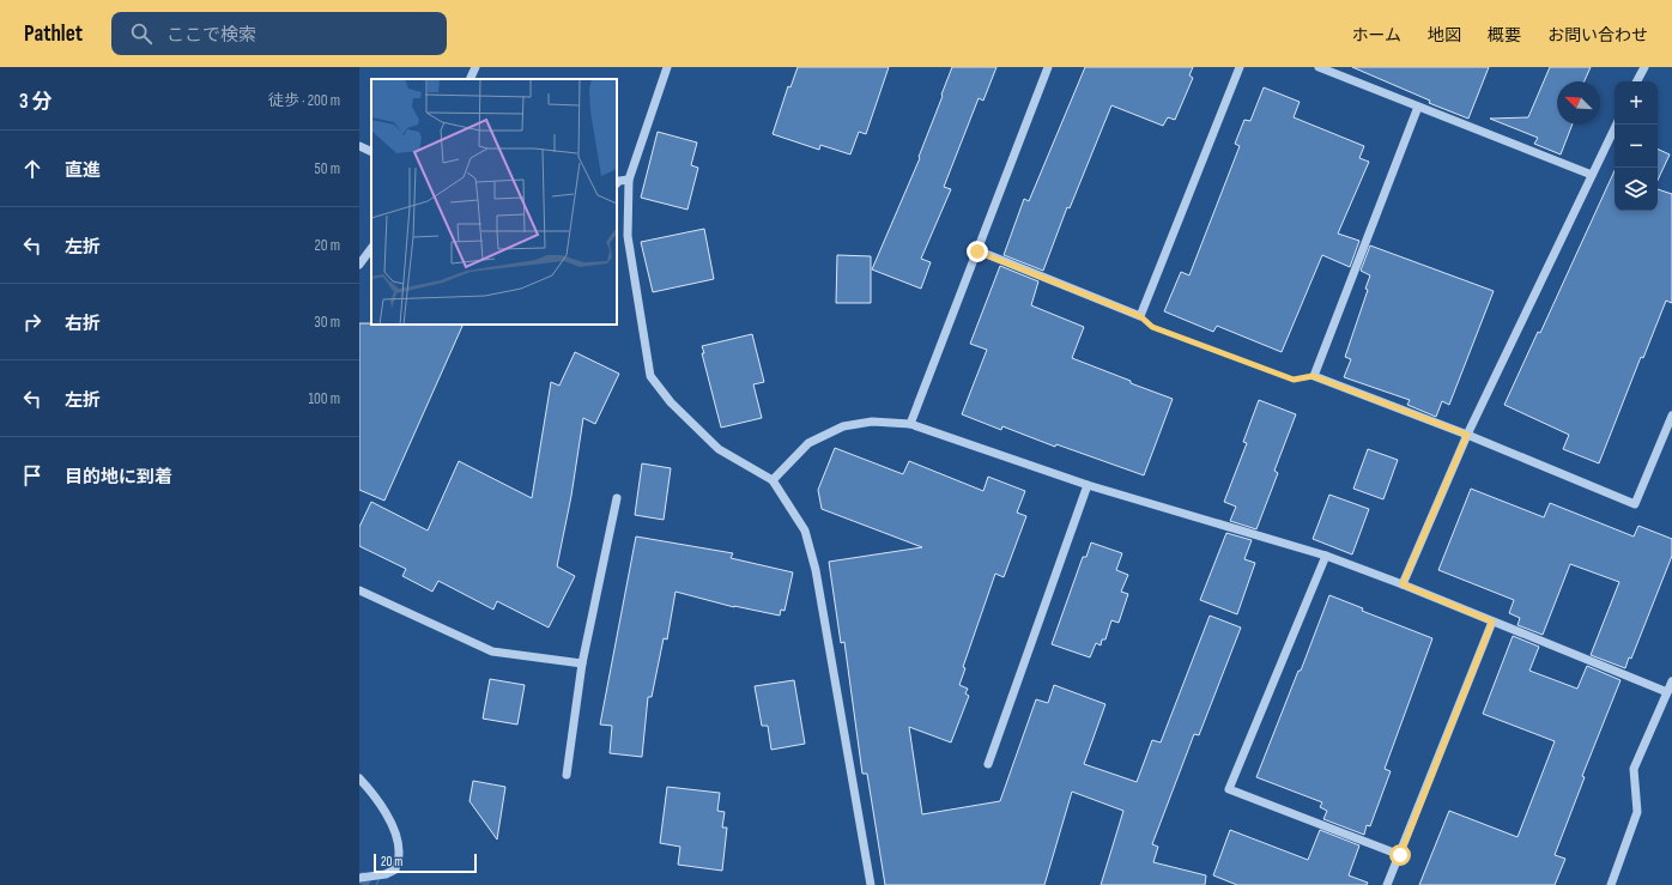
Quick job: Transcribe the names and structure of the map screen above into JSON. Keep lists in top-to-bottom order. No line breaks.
{"scale_bar":"20 m","north":"top left","page":{"header":"Pathlet","search":"ここで検索","nav":["ホーム","地図","概要","お問い合わせ"],"heading":["3 分","徒歩 · 200 m"],"map_buttons":["+","−"],"list":[["直進","50 m"],["左折","20 m"],["右折","30 m"],["左折","100 m"],"目的地に到着"],"scale":"20 m"}}
